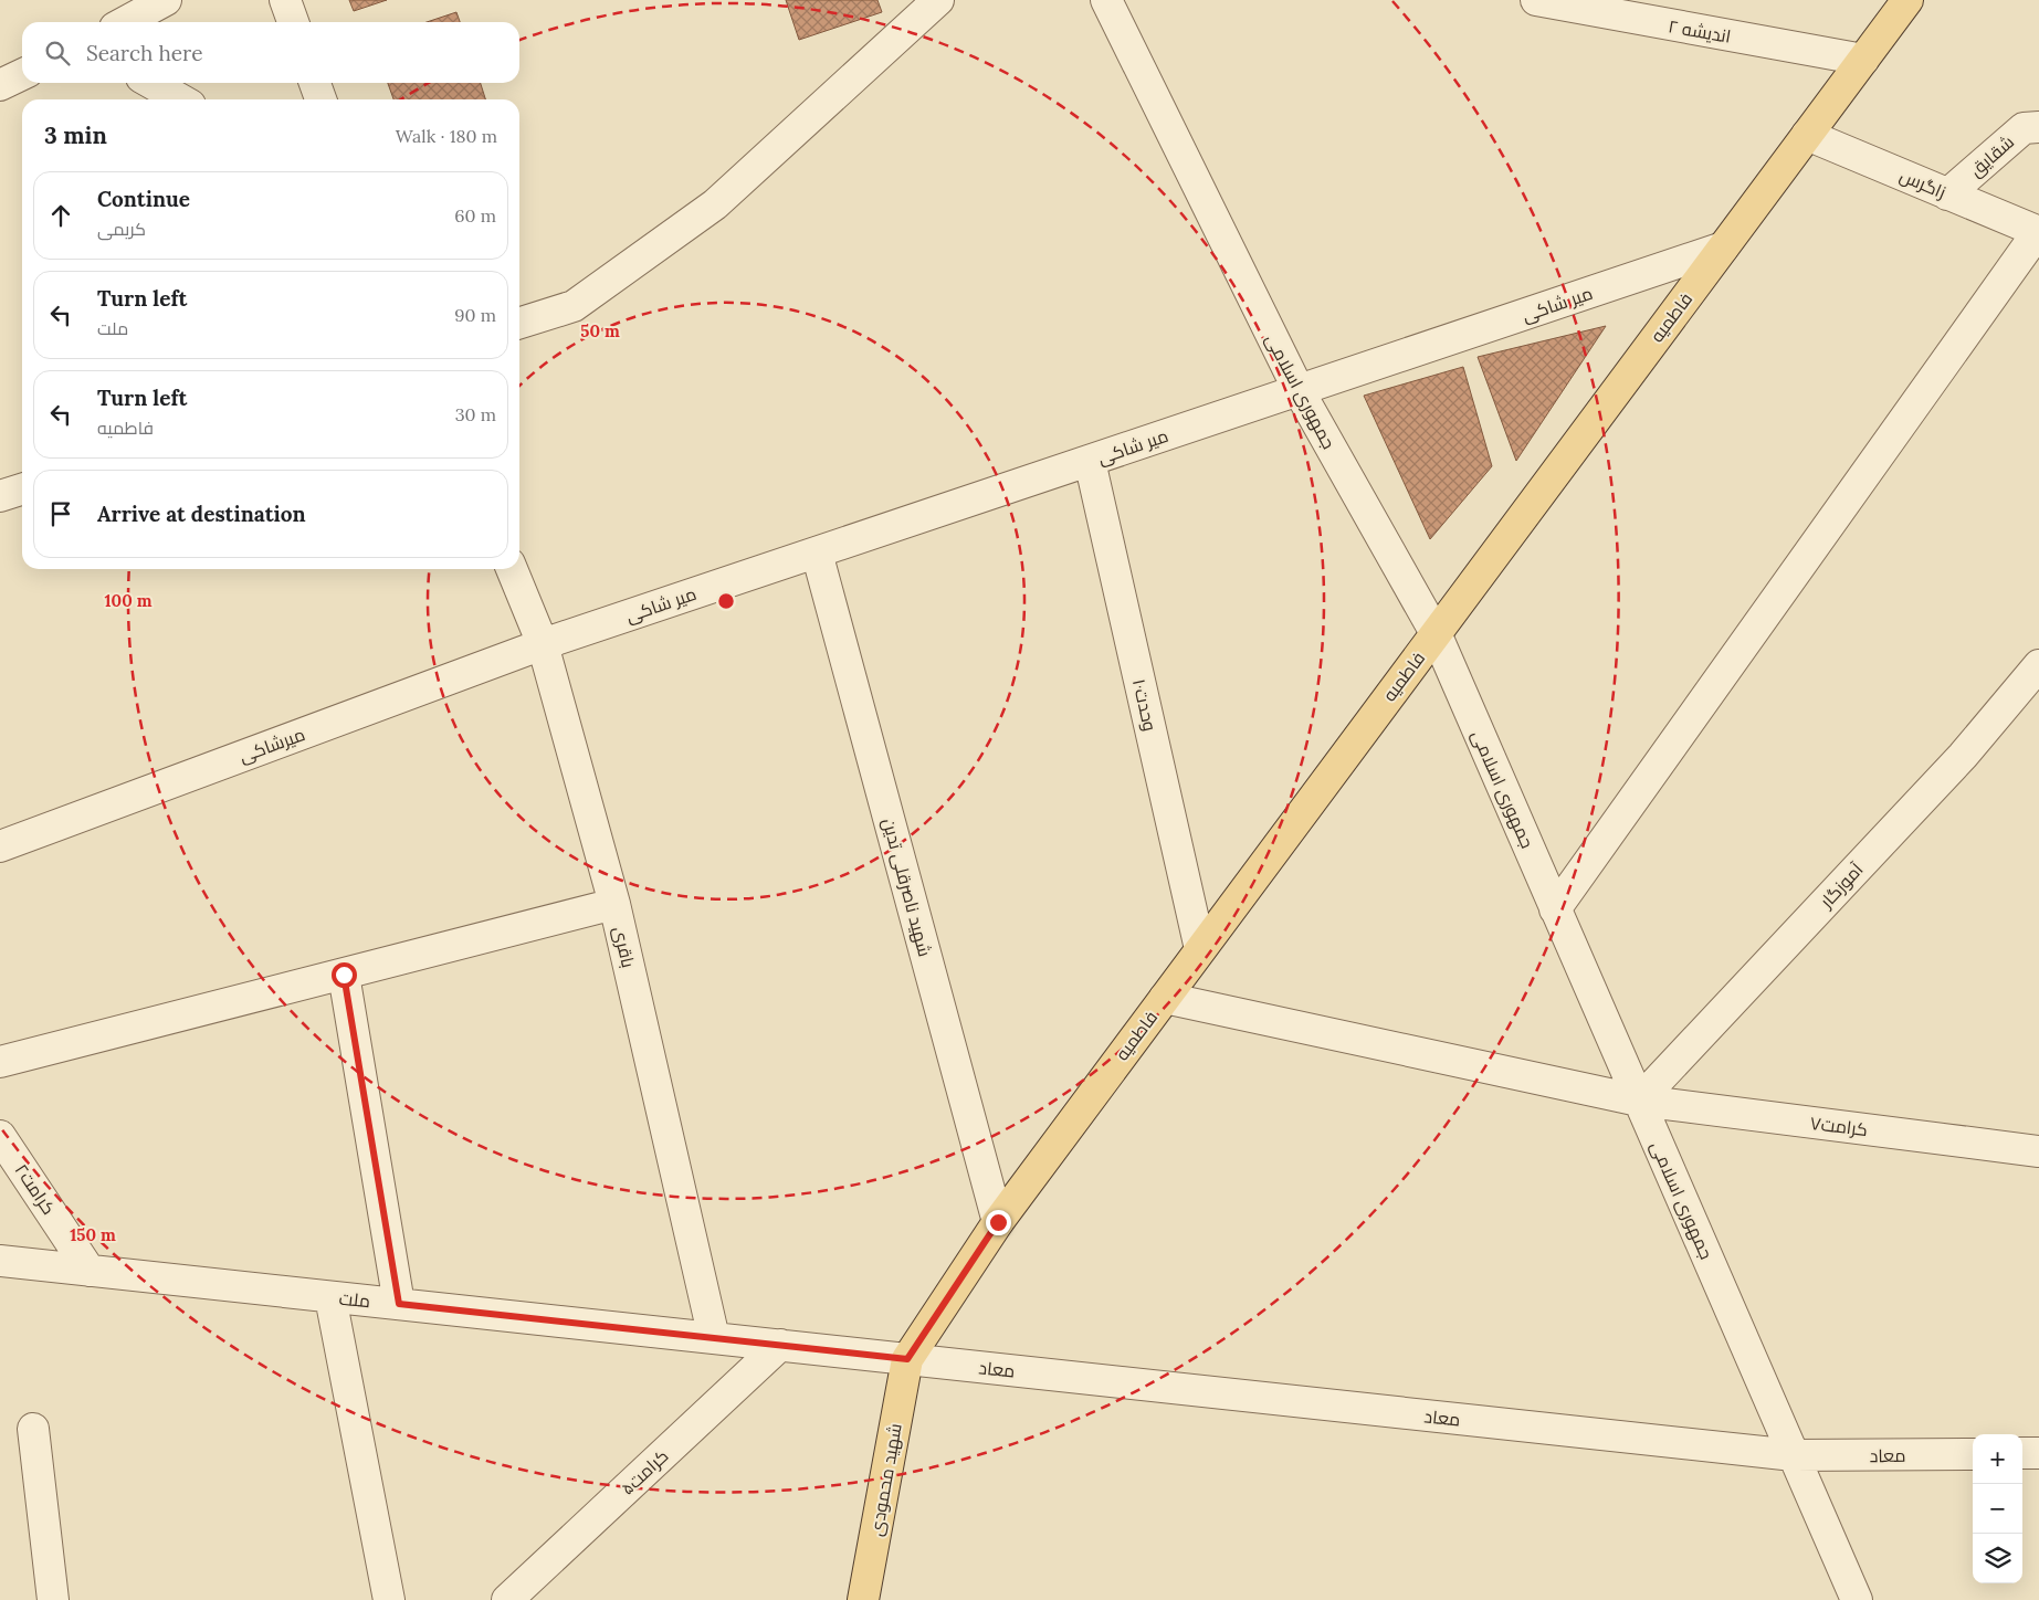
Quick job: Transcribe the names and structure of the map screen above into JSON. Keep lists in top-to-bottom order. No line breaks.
{"streets":{"main road":["فاطمیه","شهید محمودی"],"street":["اندیشه ۲","شقایق","زاگرس","میر شاکی","جمهوری اسلامی","وحدت۱۰","میرشاکی","آموزگار","شهید ناصرقلی تدین","باقری","کرامت۷","کرامت۲","ملت","معاد","کرامت۵"]},"crossings":[["اندیشه ۲","فاطمیه"],["شقایق","زاگرس"],["زاگرس","فاطمیه"],["میر شاکی","فاطمیه"],["میر شاکی","جمهوری اسلامی"],["میر شاکی","وحدت۱۰"],["میر شاکی","میرشاکی"],["میر شاکی","شهید ناصرقلی تدین"],["میر شاکی","باقری"],["فاطمیه","جمهوری اسلامی"],["فاطمیه","وحدت۱۰"],["فاطمیه","شهید ناصرقلی تدین"],["فاطمیه","کرامت۷"],["فاطمیه","ملت"],["فاطمیه","معاد"],["فاطمیه","شهید محمودی"],["جمهوری اسلامی","آموزگار"],["جمهوری اسلامی","کرامت۷"],["جمهوری اسلامی","معاد"],["میرشاکی","باقری"],["آموزگار","کرامت۷"],["باقری","ملت"],["کرامت۲","ملت"],["ملت","معاد"],["ملت","کرامت۵"],["ملت","شهید محمودی"],["معاد","شهید محمودی"]],"page":{"search":"Search here","heading":["3 min","Walk · 180 m"],"list":[["Continue","کریمی","60 m"],["Turn left","ملت","90 m"],["Turn left","فاطمیه","30 m"],"Arrive at destination"],"map_buttons":["+","−"]},"rings":["50 m","100 m","150 m"]}
